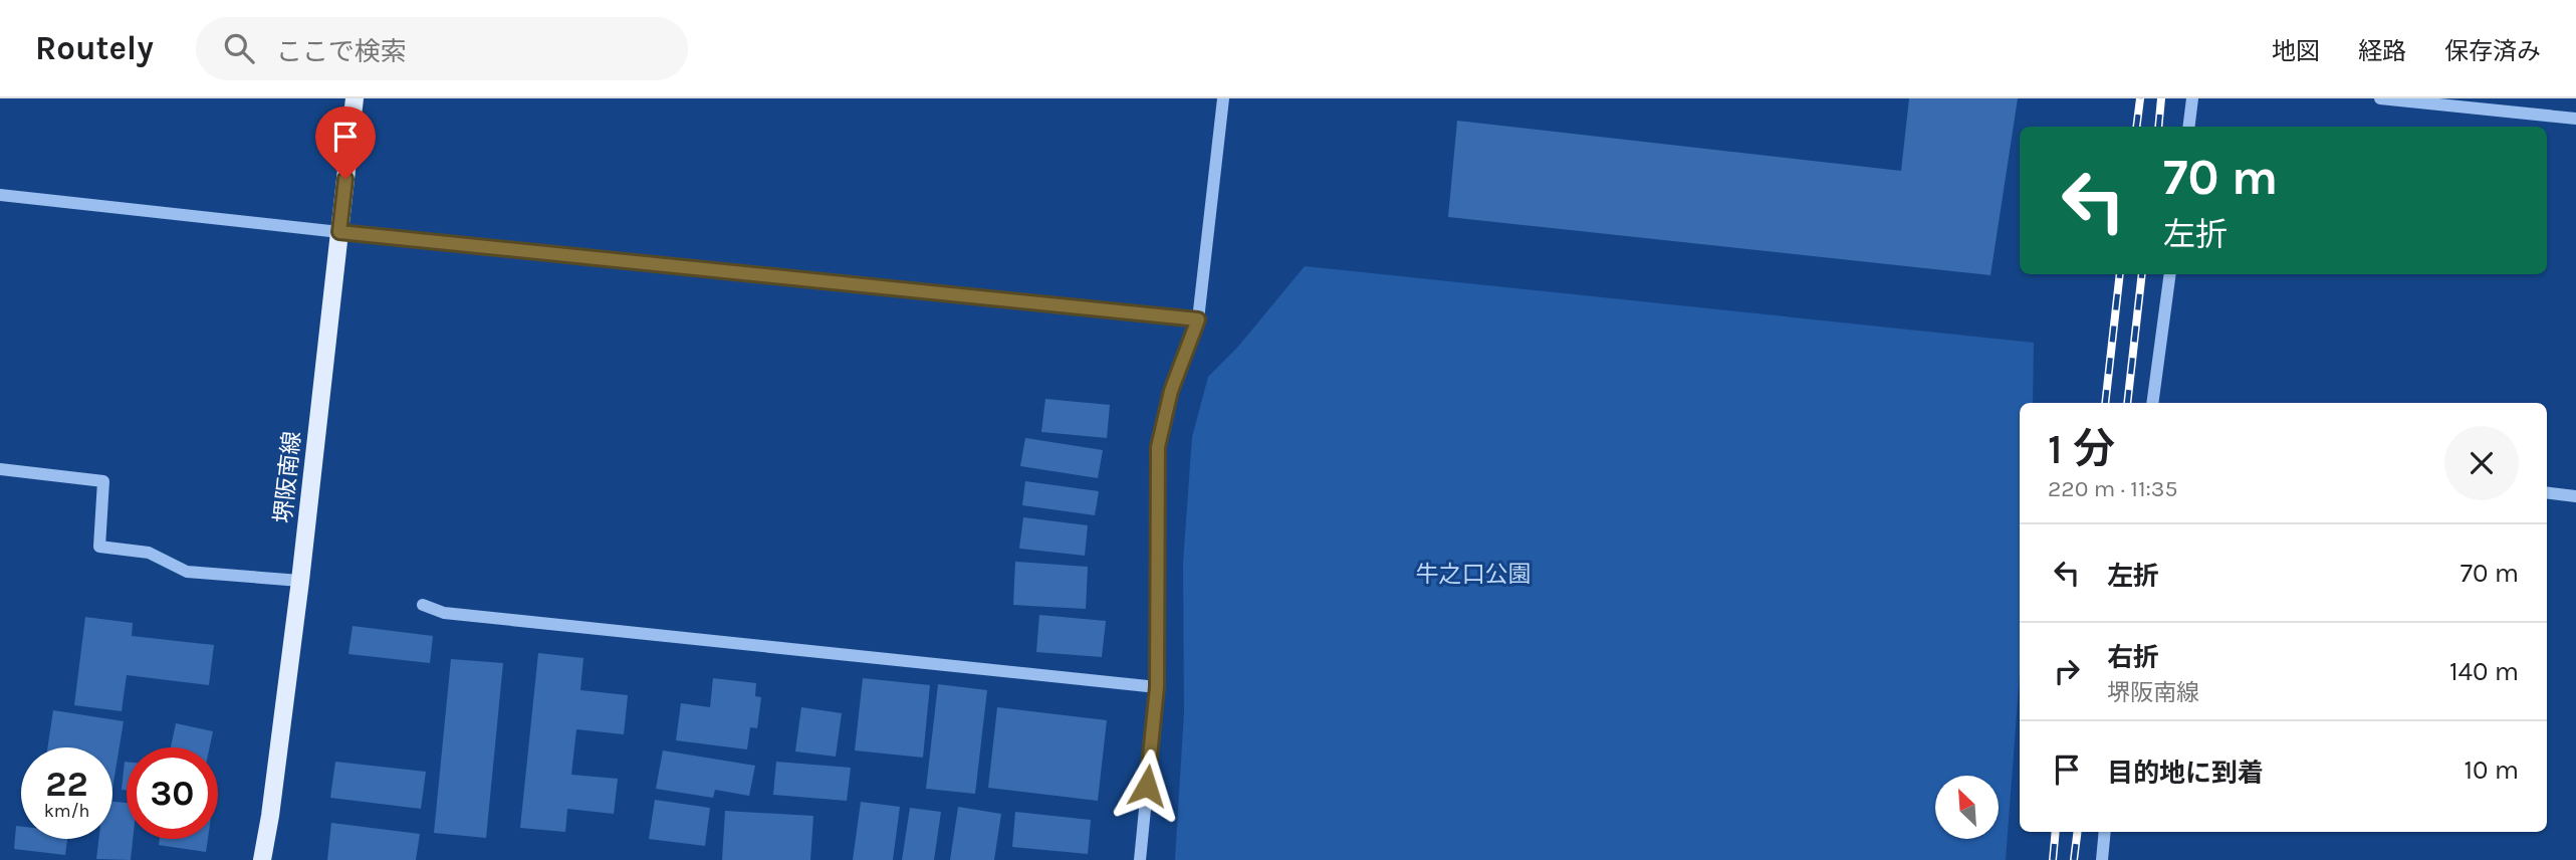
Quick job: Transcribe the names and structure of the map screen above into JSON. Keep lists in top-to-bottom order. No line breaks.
{"streets":{"main road":["堺阪南線"]},"parks":["牛之口公園"],"north":"top left","page":{"header":"Routely","search":"ここで検索","nav":["地図","経路","保存済み"],"turn":["70 m","左折"],"heading":["1 分","220 m · 11:35"],"list":[{"name":"左折","value":"70 m"},{"name":"右折","note":"堺阪南線","value":"140 m"},{"name":"目的地に到着","value":"10 m"}],"speed":"22 km/h","limit":"30"}}
